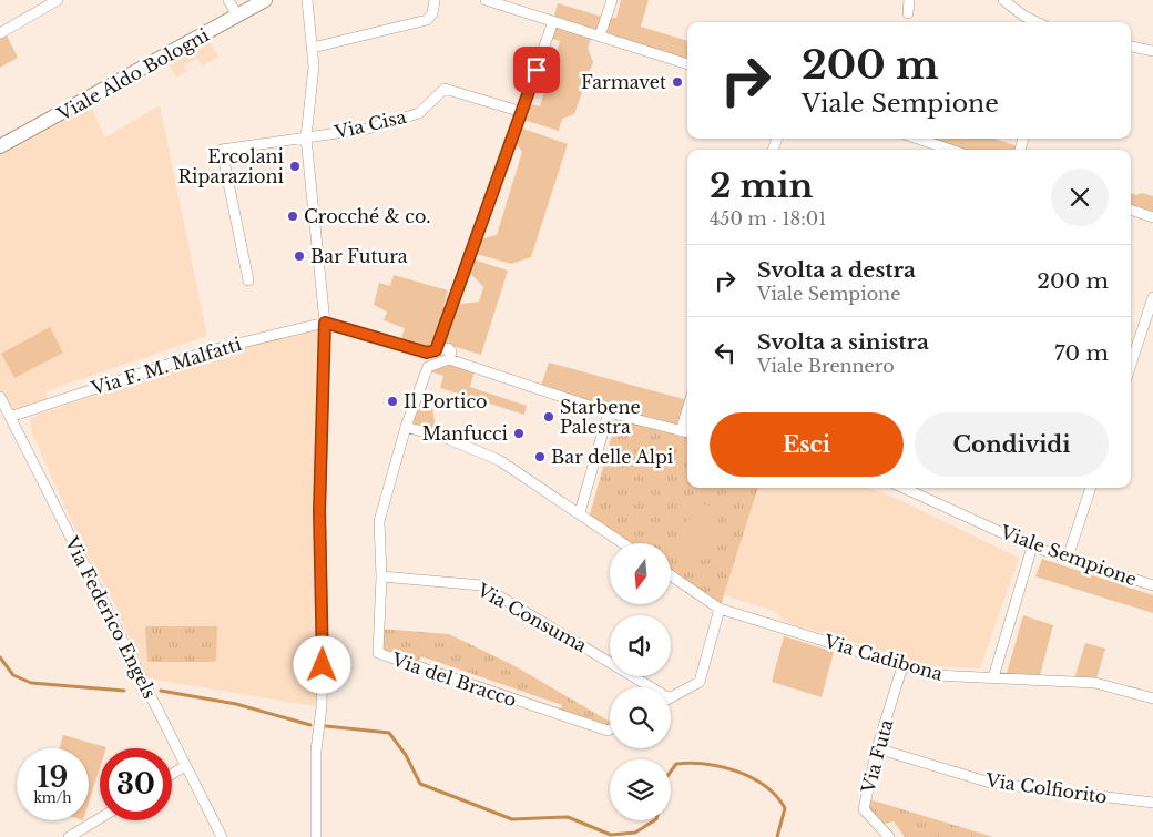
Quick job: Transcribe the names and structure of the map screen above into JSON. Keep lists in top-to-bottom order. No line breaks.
{"streets":{"main road":["Viale Aldo Bologni"],"street":["Via Cisa","Via F. M. Malfatti","Viale Sempione","Via Federico Engels","Via Consuma","Via Cadibona","Via del Bracco","Via Futa","Via Colfiorito"]},"crossings":[["Via F. M. Malfatti","Via Federico Engels"],["Via Consuma","Via del Bracco"],["Via Cadibona","Via Futa"],["Via Futa","Via Colfiorito"]],"places":["Farmavet","Ercolani Riparazioni","Crocché & co.","Bar Futura","Il Portico","Starbene Palestra","Manfucci","Bar delle Alpi"],"north":"bottom","page":{"turn":["200 m","Viale Sempione"],"heading":["2 min","450 m · 18:01"],"list":[{"name":"Svolta a destra","note":"Viale Sempione","value":"200 m"},{"name":"Svolta a sinistra","note":"Viale Brennero","value":"70 m"}],"buttons":["Esci","Condividi"],"speed":"19 km/h","limit":"30"}}
